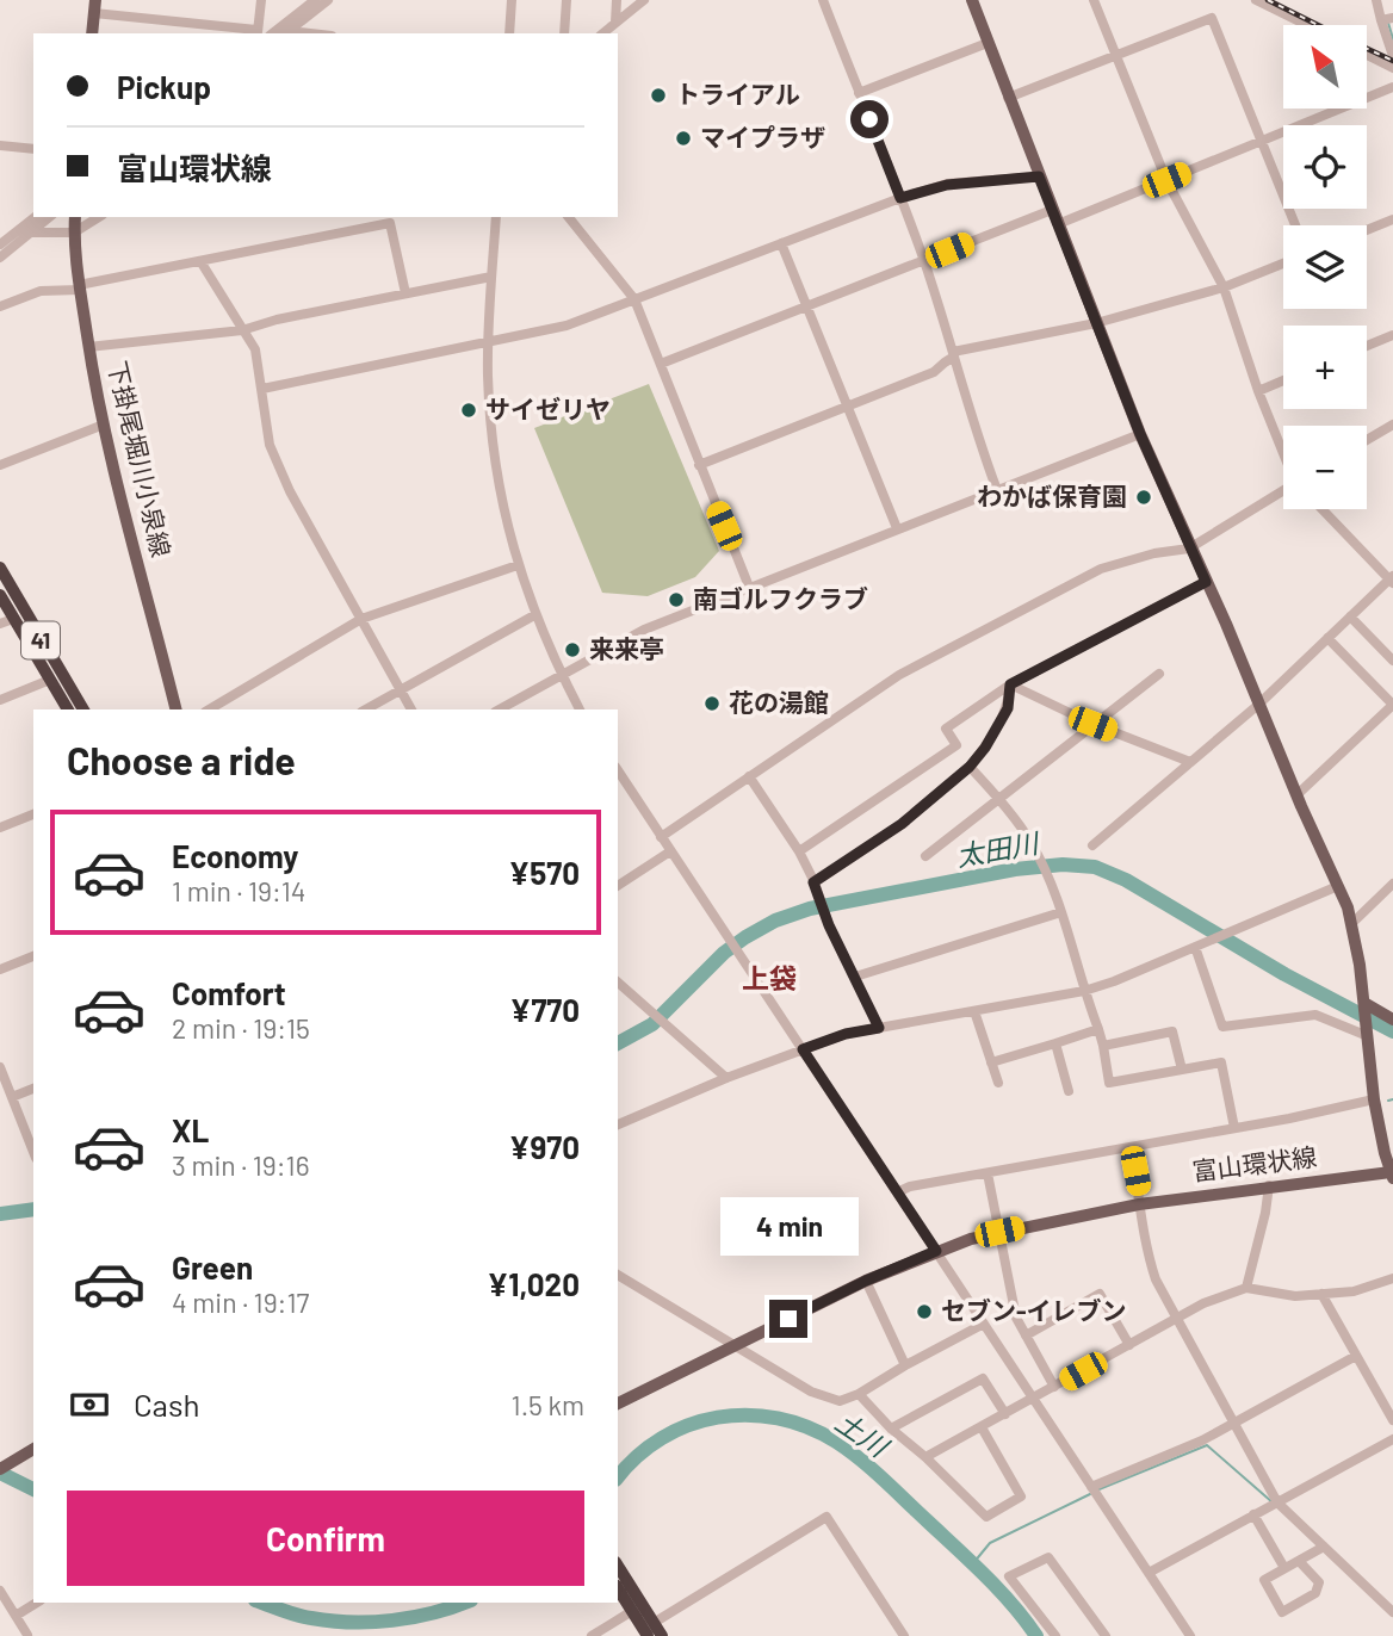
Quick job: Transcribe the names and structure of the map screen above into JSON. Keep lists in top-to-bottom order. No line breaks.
{"streets":{"highway":["41"],"main road":["下掛尾堀川小泉線","富山環状線"]},"districts":["上袋"],"water":["太田川","土川"],"places":["トライアル","マイプラザ","サイゼリヤ","わかば保育園","南ゴルフクラブ","来来亭","花の湯館","セブン-イレブン"],"north":"top left","page":{"map_buttons":["+","−"],"banner":["Pickup","富山環状線"],"heading":"Choose a ride","list":[{"name":"Economy","note":"1 min · 19:14","value":"¥570"},{"name":"Comfort","note":"2 min · 19:15","value":"¥770"},{"name":"XL","note":"3 min · 19:16","value":"¥970"},{"name":"Green","note":"4 min · 19:17","value":"¥1,020"}],"bubble":"4 min","pay":["Cash","1.5 km"],"buttons":"Confirm"}}
